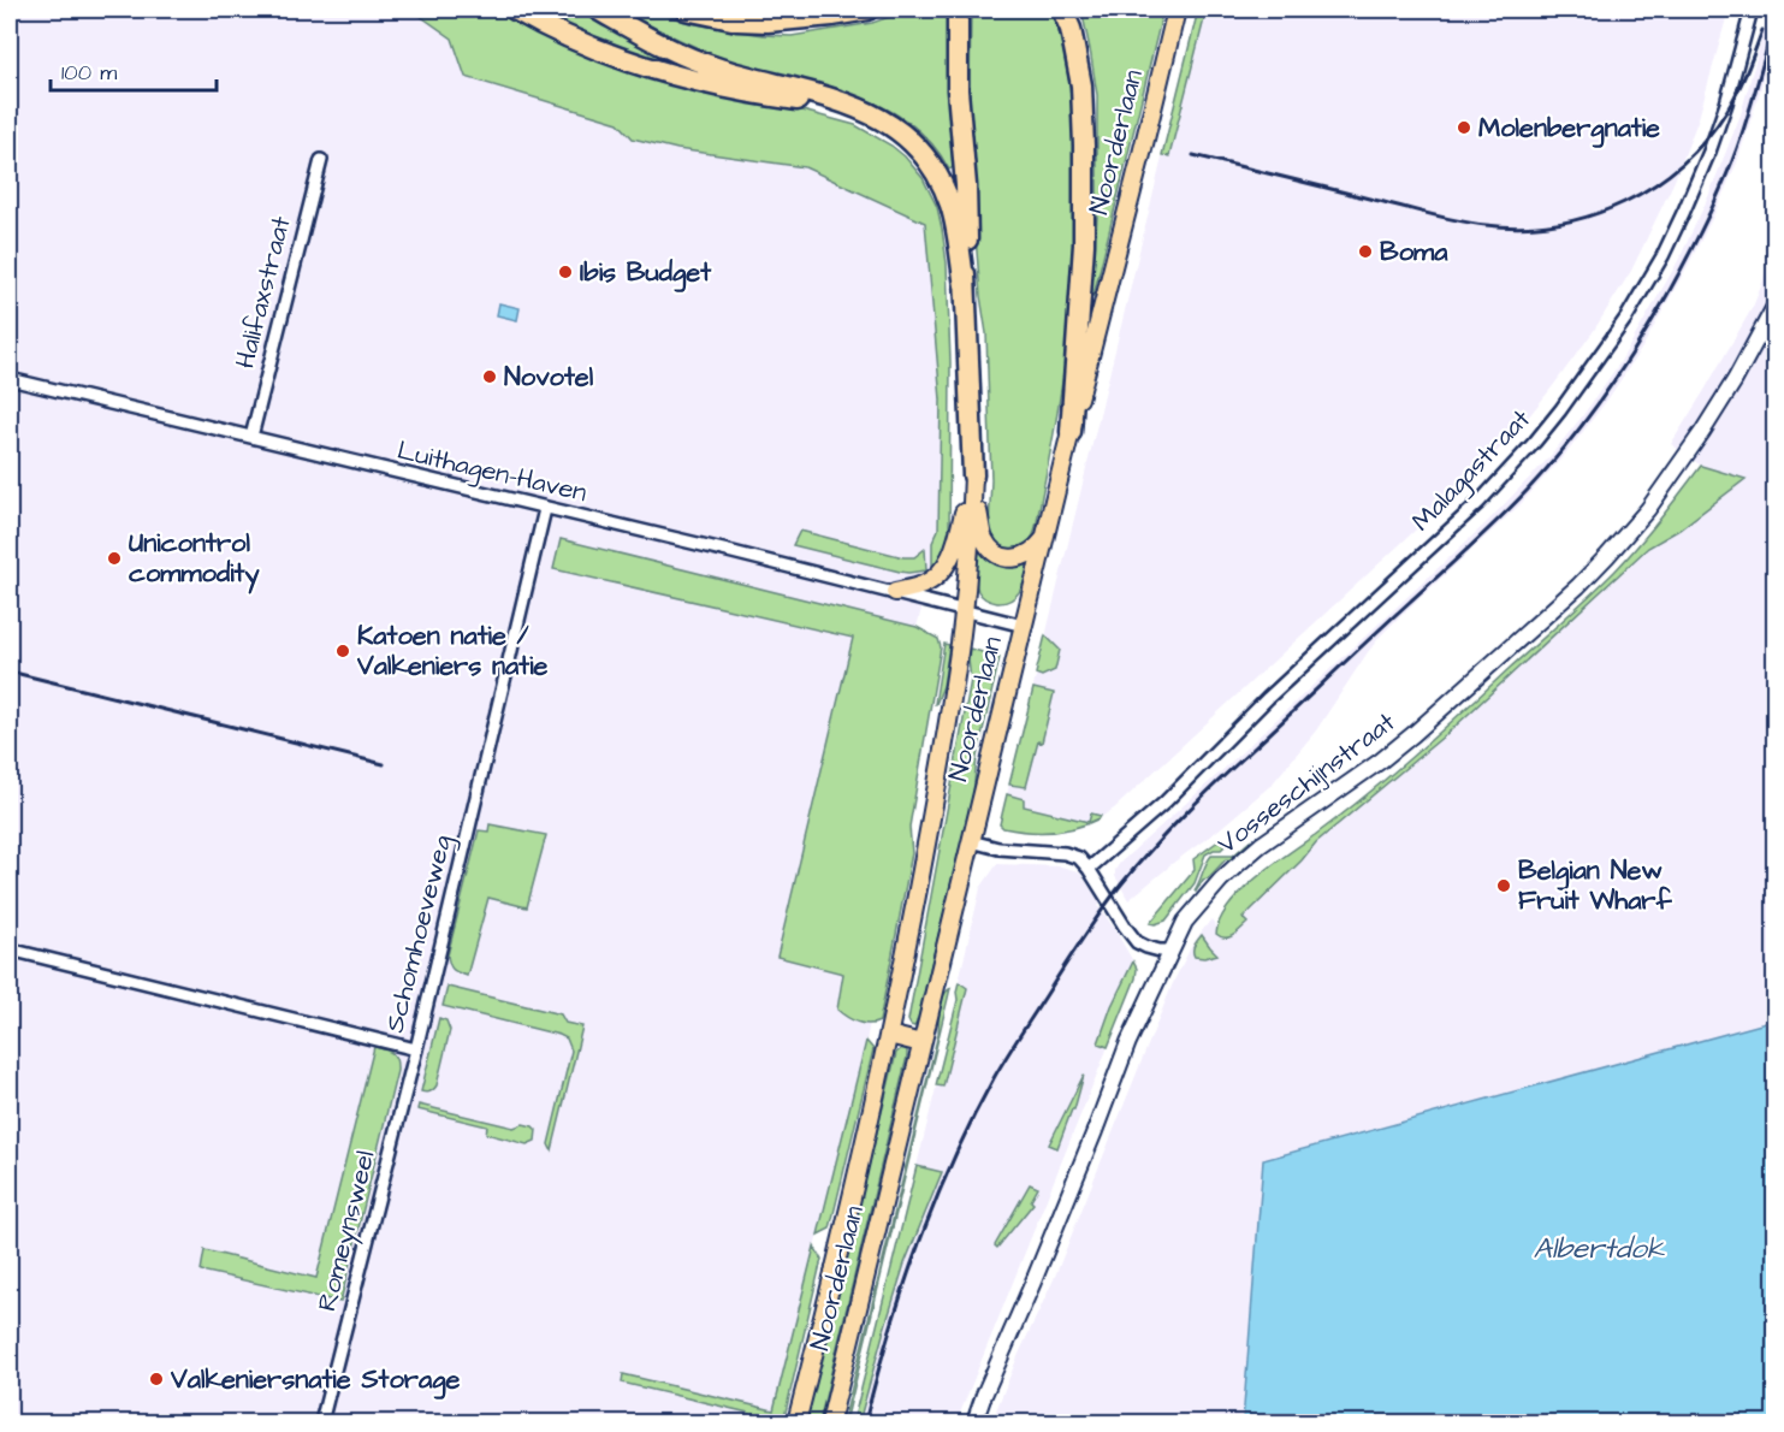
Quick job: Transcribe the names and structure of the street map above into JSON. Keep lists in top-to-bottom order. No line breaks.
{"streets":{"highway":["Noorderlaan"],"street":["Halifaxstraat","Malagastraat","Luithagen-Haven","Vosseschijnstraat","Schomhoeveweg","Romeynsweel"]},"crossings":[["Noorderlaan","Luithagen-Haven"],["Halifaxstraat","Luithagen-Haven"],["Luithagen-Haven","Schomhoeveweg"],["Schomhoeveweg","Romeynsweel"]],"water":["Albertdok"],"places":["Molenbergnatie","Boma","Ibis Budget","Novotel","Unicontrol commodity","Katoen natie / Valkeniers natie","Belgian New Fruit Wharf","Valkeniersnatie Storage"],"scale_bar":"100 m"}
